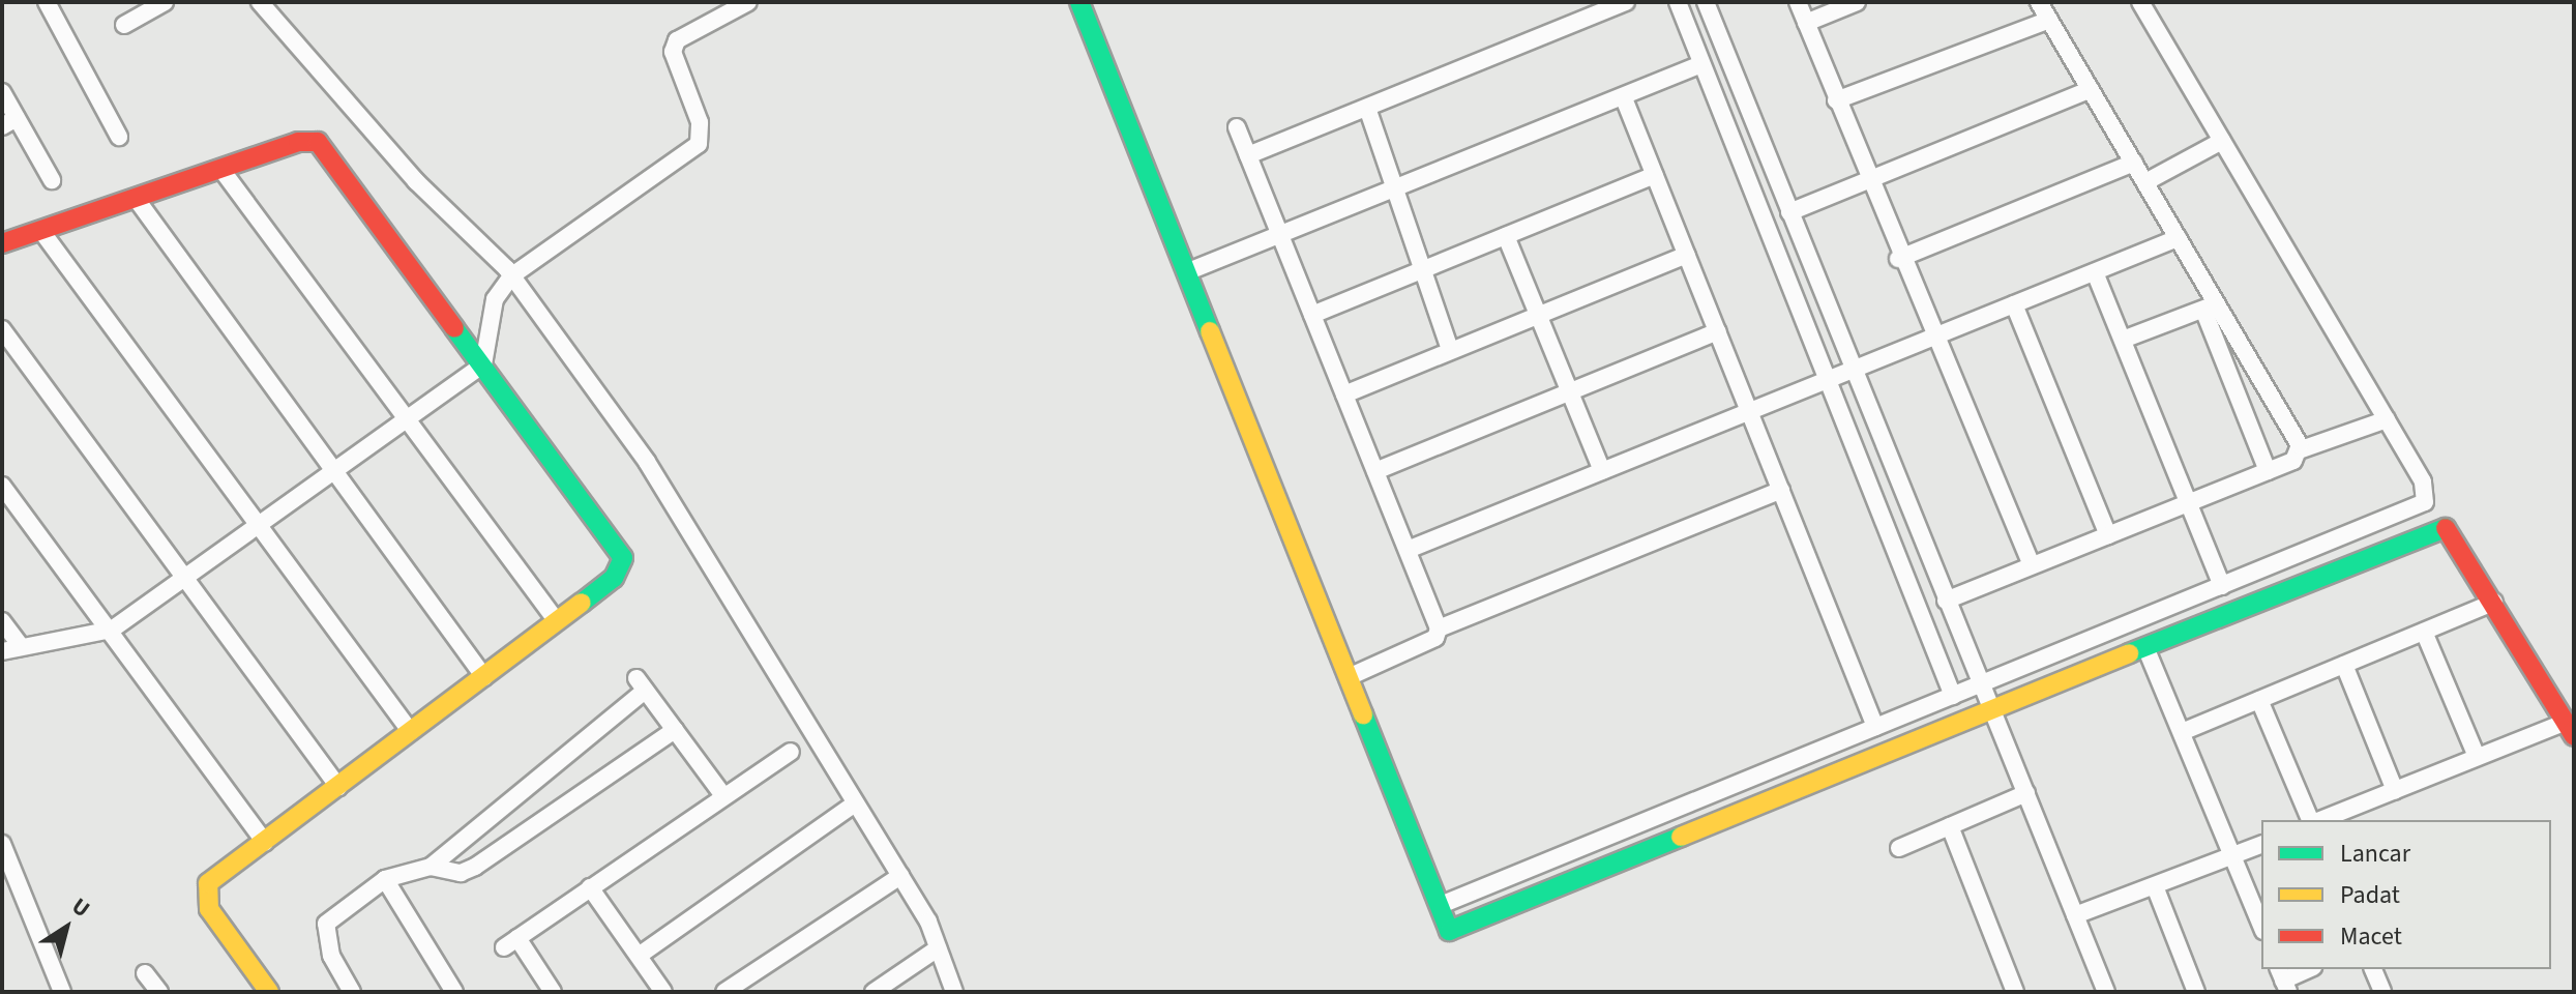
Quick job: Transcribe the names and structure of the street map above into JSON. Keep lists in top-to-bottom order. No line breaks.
{"legend":["Lancar","Padat","Macet"],"north":"top right"}
